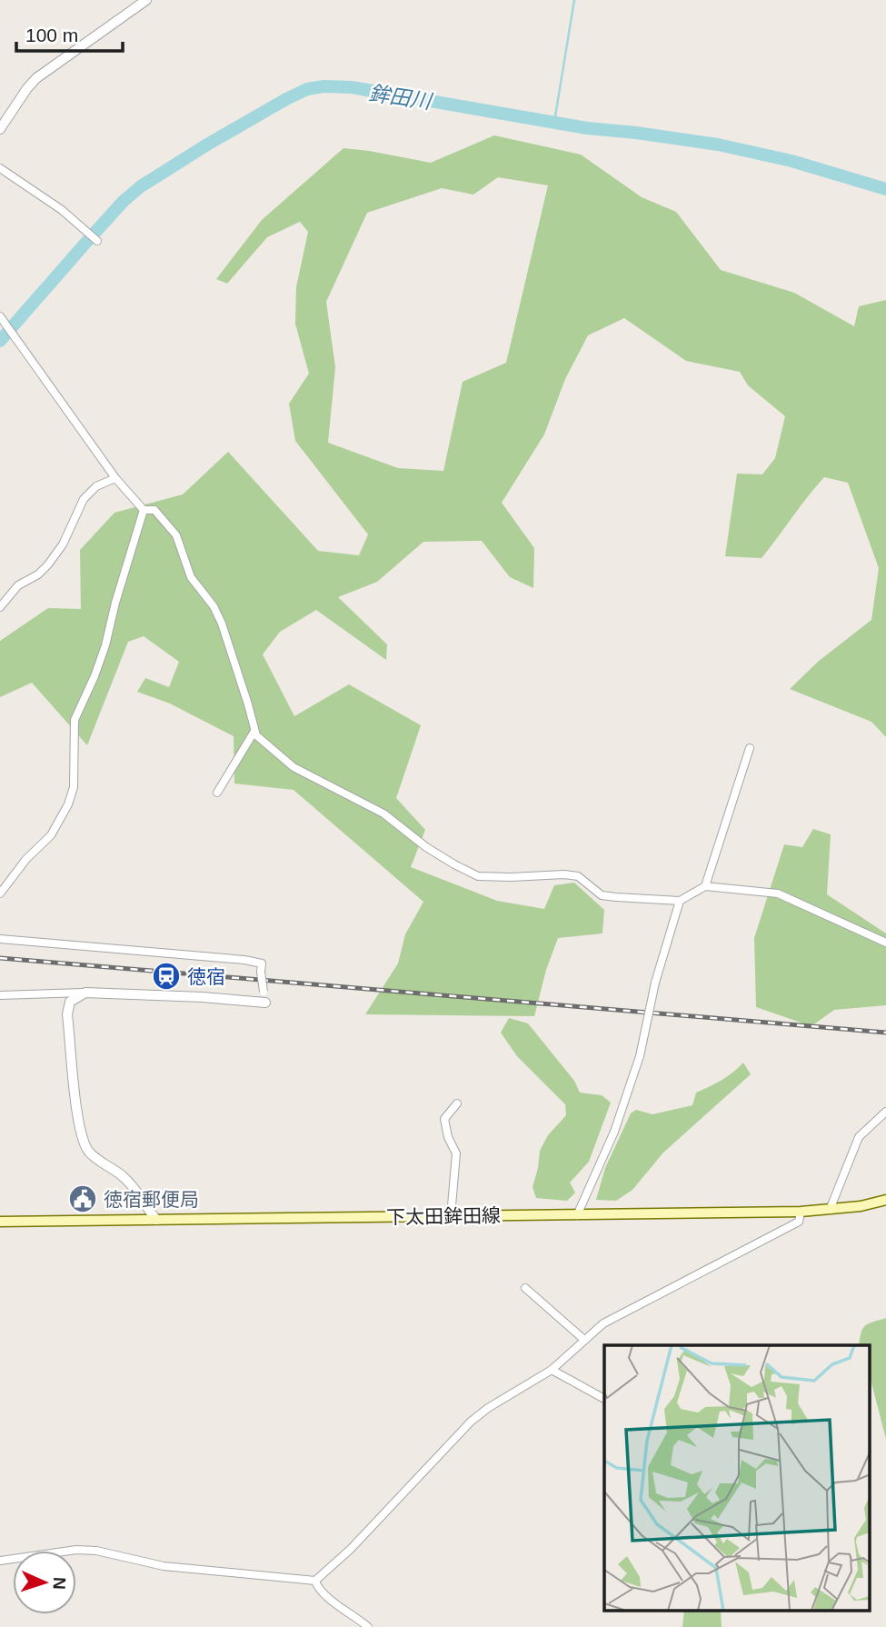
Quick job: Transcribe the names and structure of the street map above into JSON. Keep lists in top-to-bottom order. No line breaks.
{"streets":{"main road":["下太田鉾田線"]},"water":["鉾田川"],"places":{"station":["徳宿"],"public building":["徳宿郵便局"]},"scale_bar":"100 m","north":"right"}
